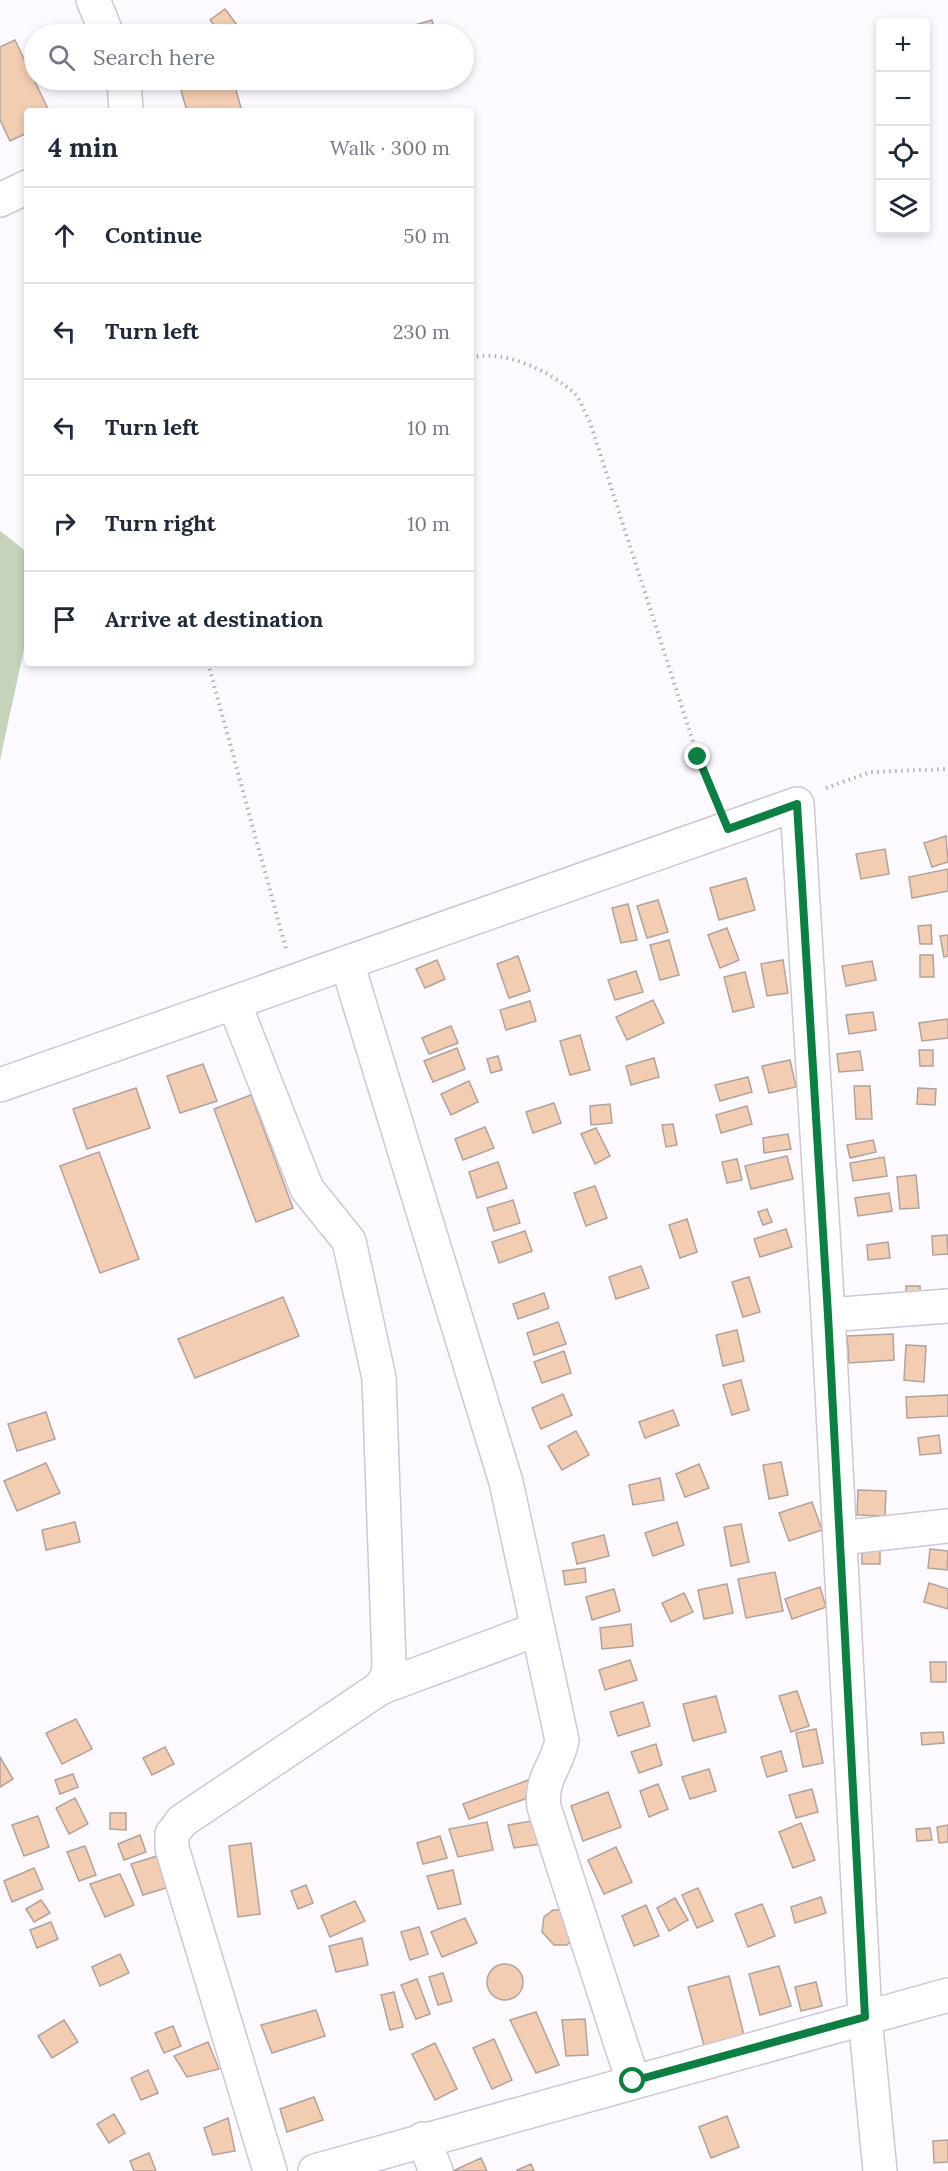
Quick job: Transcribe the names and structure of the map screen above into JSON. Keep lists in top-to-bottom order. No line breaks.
{"page":{"map_buttons":["+","−"],"search":"Search here","heading":["4 min","Walk · 300 m"],"list":[["Continue","50 m"],["Turn left","230 m"],["Turn left","10 m"],["Turn right","10 m"],"Arrive at destination"]}}
